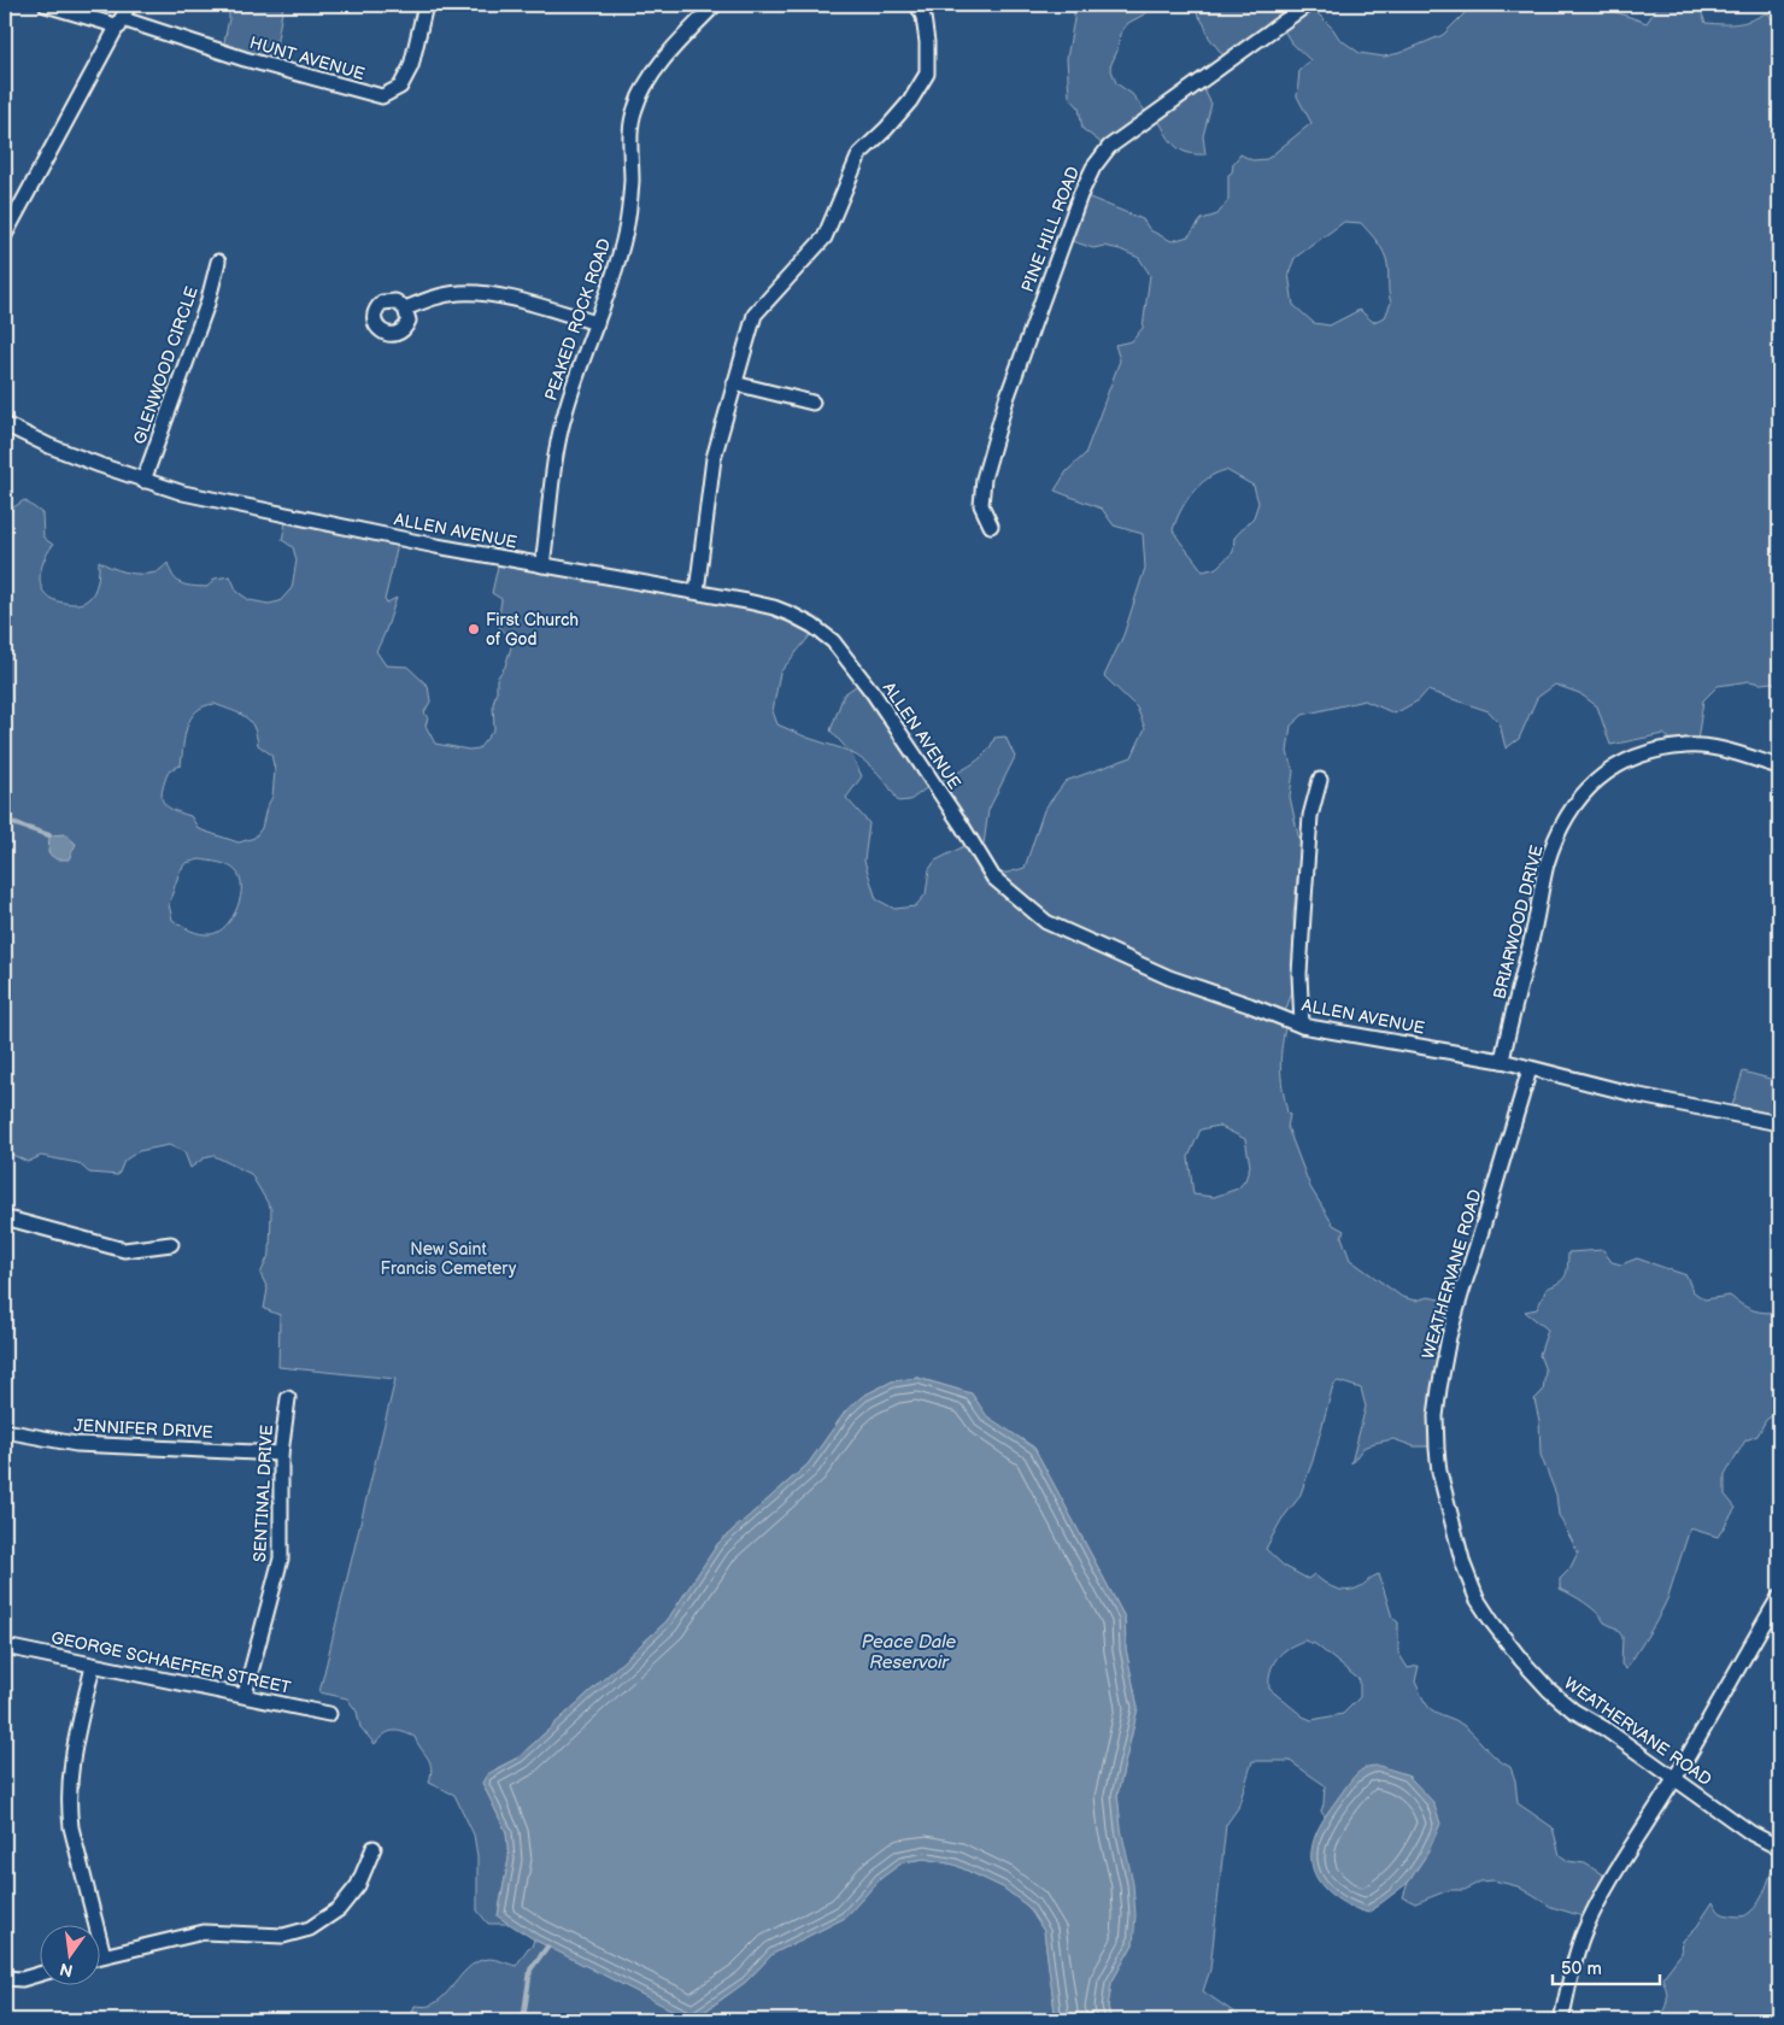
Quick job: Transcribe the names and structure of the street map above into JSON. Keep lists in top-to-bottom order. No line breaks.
{"streets":{"street":["HUNT AVENUE","PINE HILL ROAD","PEAKED ROCK ROAD","GLENWOOD CIRCLE","ALLEN AVENUE","BRIARWOOD DRIVE","WEATHERVANE ROAD","JENNIFER DRIVE","SENTINAL DRIVE","GEORGE SCHAEFFER STREET"]},"crossings":[["PEAKED ROCK ROAD","ALLEN AVENUE"],["GLENWOOD CIRCLE","ALLEN AVENUE"],["ALLEN AVENUE","BRIARWOOD DRIVE"],["ALLEN AVENUE","WEATHERVANE ROAD"],["JENNIFER DRIVE","SENTINAL DRIVE"],["SENTINAL DRIVE","GEORGE SCHAEFFER STREET"]],"water":["Peace Dale Reservoir"],"parks":["New Saint Francis Cemetery"],"places":["First Church of God"],"scale_bar":"50 m","north":"bottom"}
